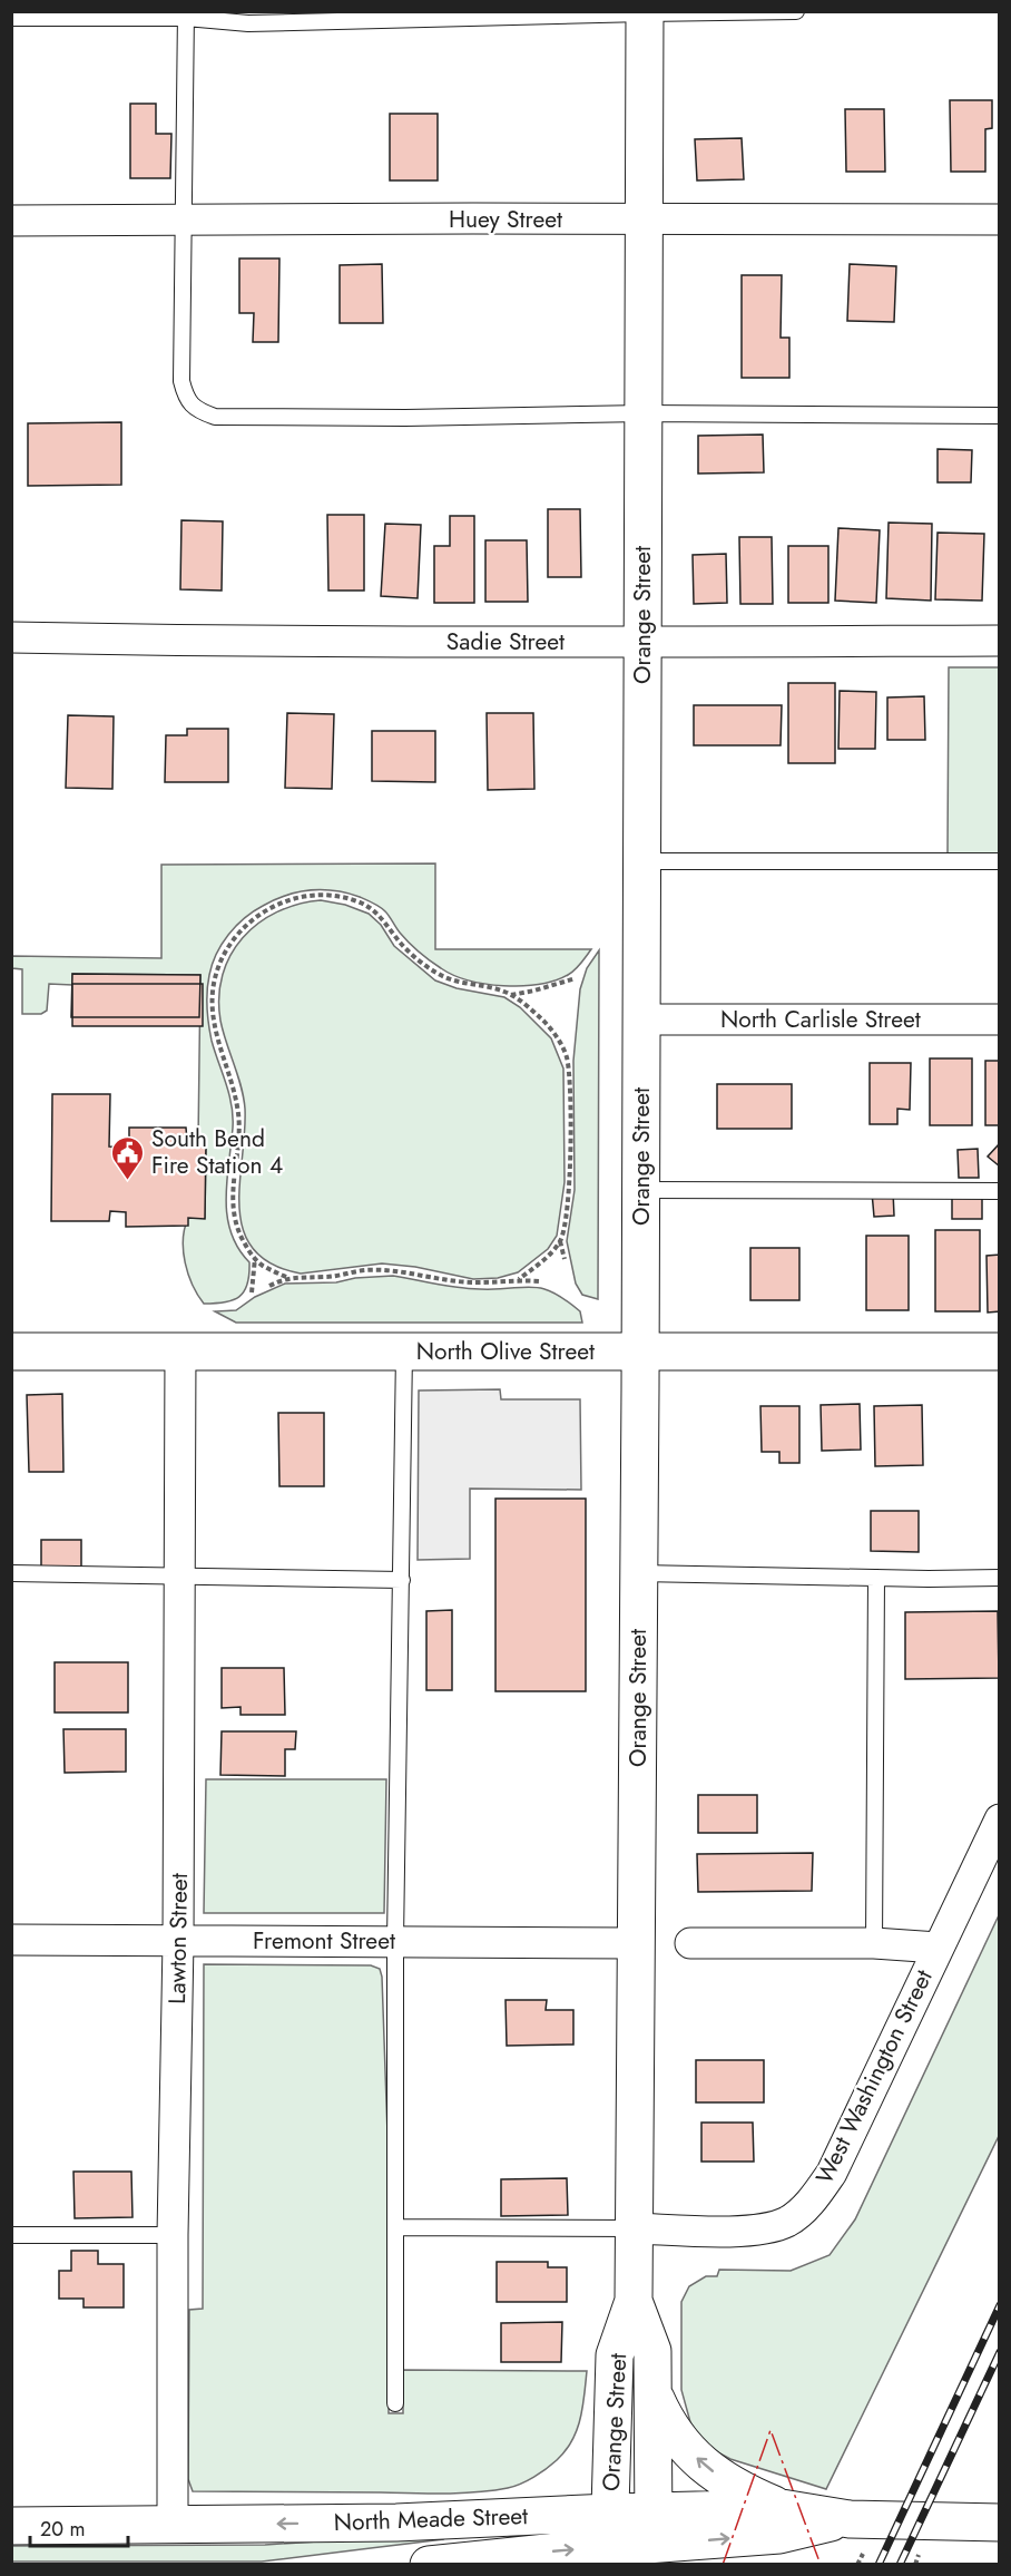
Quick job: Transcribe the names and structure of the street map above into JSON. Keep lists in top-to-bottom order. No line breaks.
{"streets":{"street":["Huey Street","Orange Street","Sadie Street","North Carlisle Street","North Olive Street","Lawton Street","Fremont Street","West Washington Street","North Meade Street"]},"crossings":[["Huey Street","Orange Street"],["Orange Street","Sadie Street"],["Orange Street","North Carlisle Street"],["Orange Street","North Olive Street"],["Orange Street","Fremont Street"],["Orange Street","West Washington Street"],["Orange Street","North Meade Street"],["North Olive Street","Lawton Street"],["Lawton Street","Fremont Street"],["Lawton Street","North Meade Street"]],"places":{"public building":["South Bend Fire Station 4"]},"scale_bar":"20 m"}
